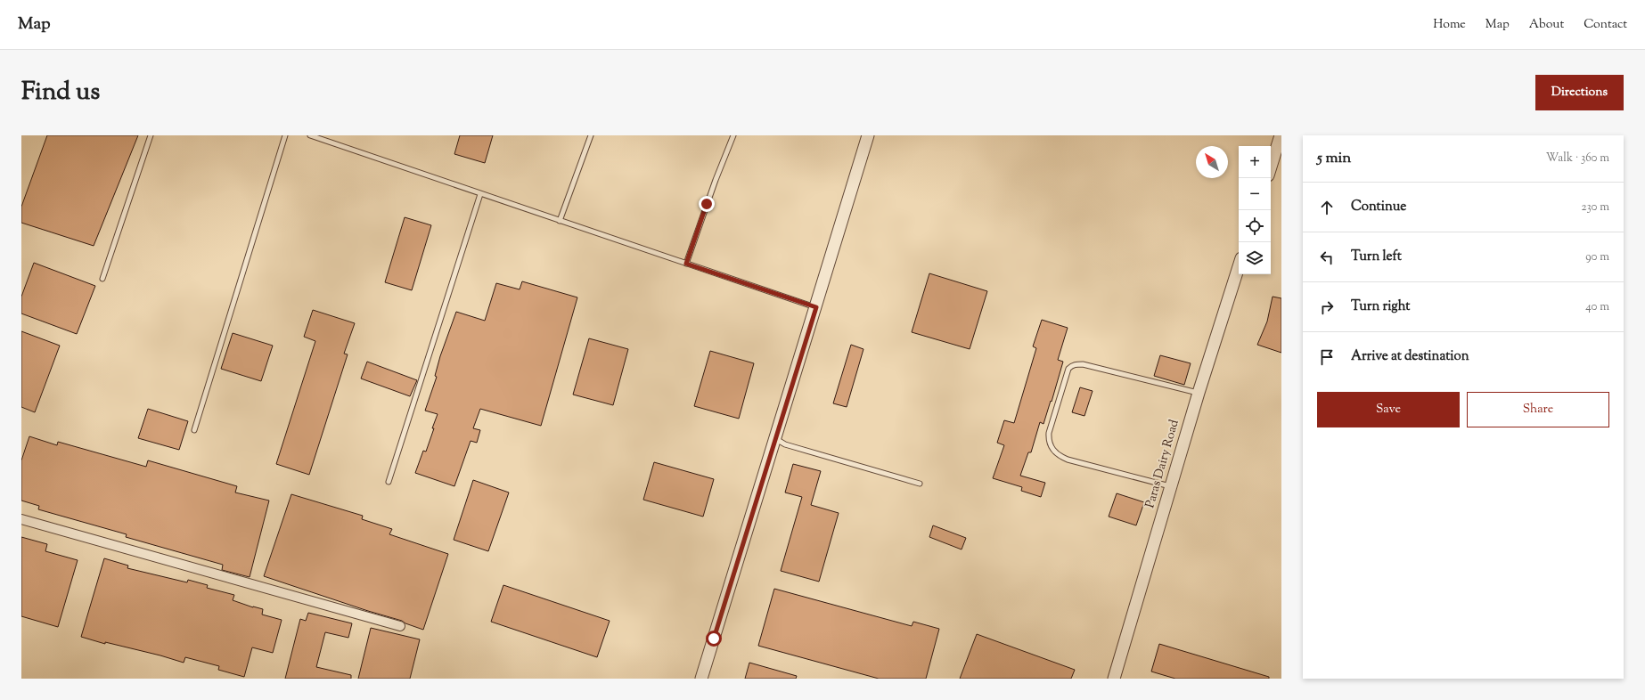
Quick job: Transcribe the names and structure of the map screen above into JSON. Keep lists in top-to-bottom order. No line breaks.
{"streets":{"street":["Paras Dairy Road"]},"north":"top left","page":{"header":"Map","nav":["Home","Map","About","Contact"],"title":"Find us","buttons":["Directions",["Save","Share"]],"heading":["5 min","Walk · 360 m"],"map_buttons":["+","−"],"list":[["Continue","230 m"],["Turn left","90 m"],["Turn right","40 m"],"Arrive at destination"]}}
